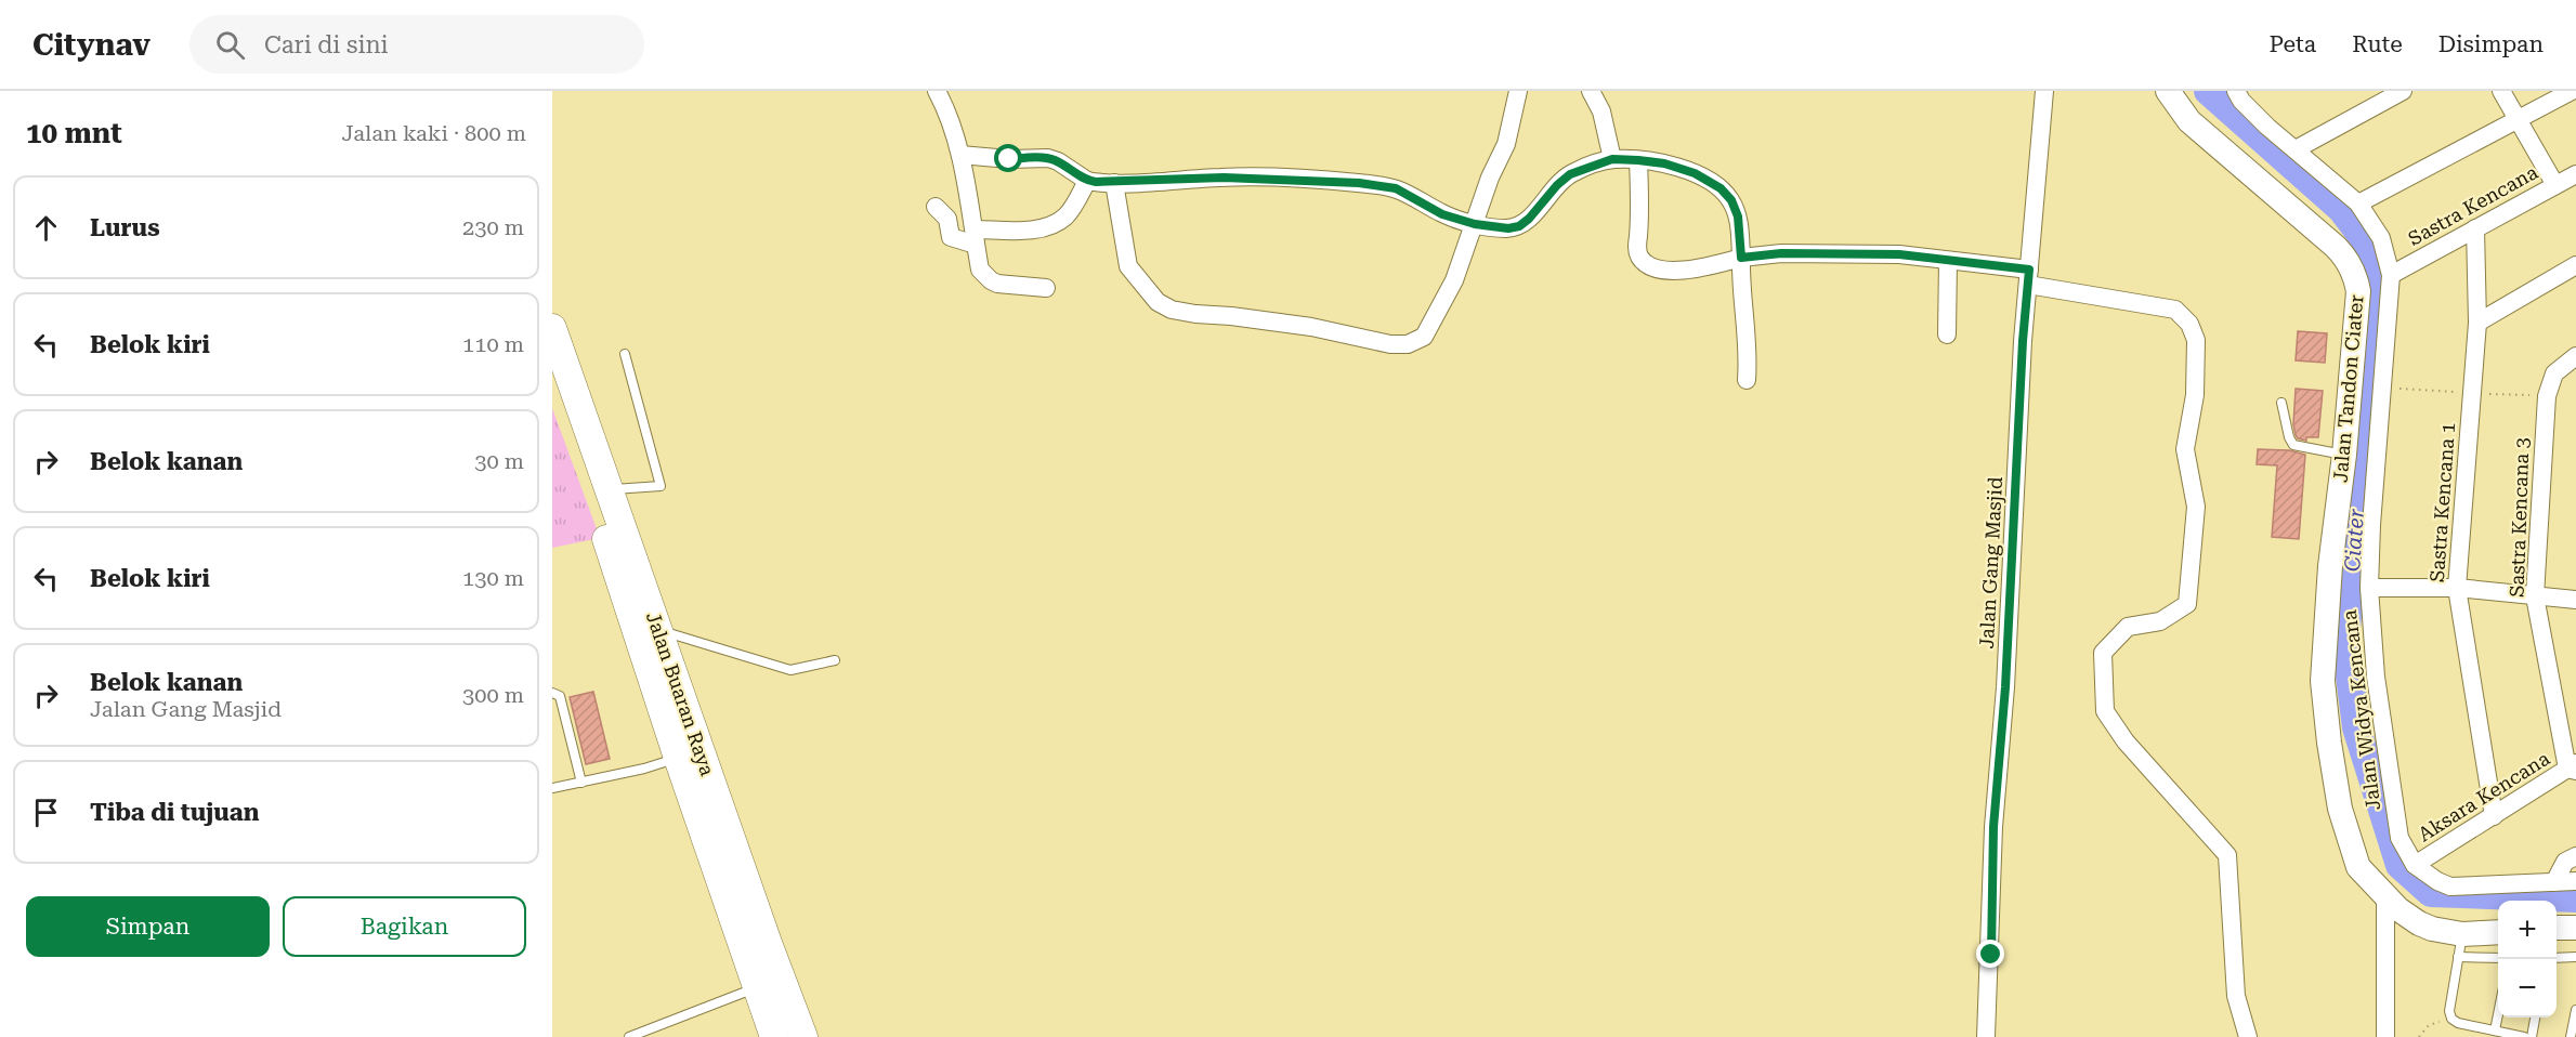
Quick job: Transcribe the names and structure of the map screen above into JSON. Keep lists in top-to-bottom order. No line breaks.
{"streets":{"main road":["Jalan Buaran Raya"],"street":["Sastra Kencana","Jalan Tandon Ciater","Sastra Kencana 1","Sastra Kencana 3","Jalan Gang Masjid","Jalan Widya Kencana","Aksara Kencana"]},"crossings":[["Sastra Kencana","Sastra Kencana 1"],["Sastra Kencana","Jalan Widya Kencana"],["Sastra Kencana 1","Aksara Kencana"],["Sastra Kencana 3","Aksara Kencana"],["Jalan Widya Kencana","Aksara Kencana"]],"water":["Ciater"],"page":{"header":"Citynav","search":"Cari di sini","nav":["Peta","Rute","Disimpan"],"heading":["10 mnt","Jalan kaki · 800 m"],"list":[["Lurus","230 m"],["Belok kiri","110 m"],["Belok kanan","30 m"],["Belok kiri","130 m"],["Belok kanan","Jalan Gang Masjid","300 m"],"Tiba di tujuan"],"buttons":["Simpan","Bagikan"],"map_buttons":["+","−"]}}
